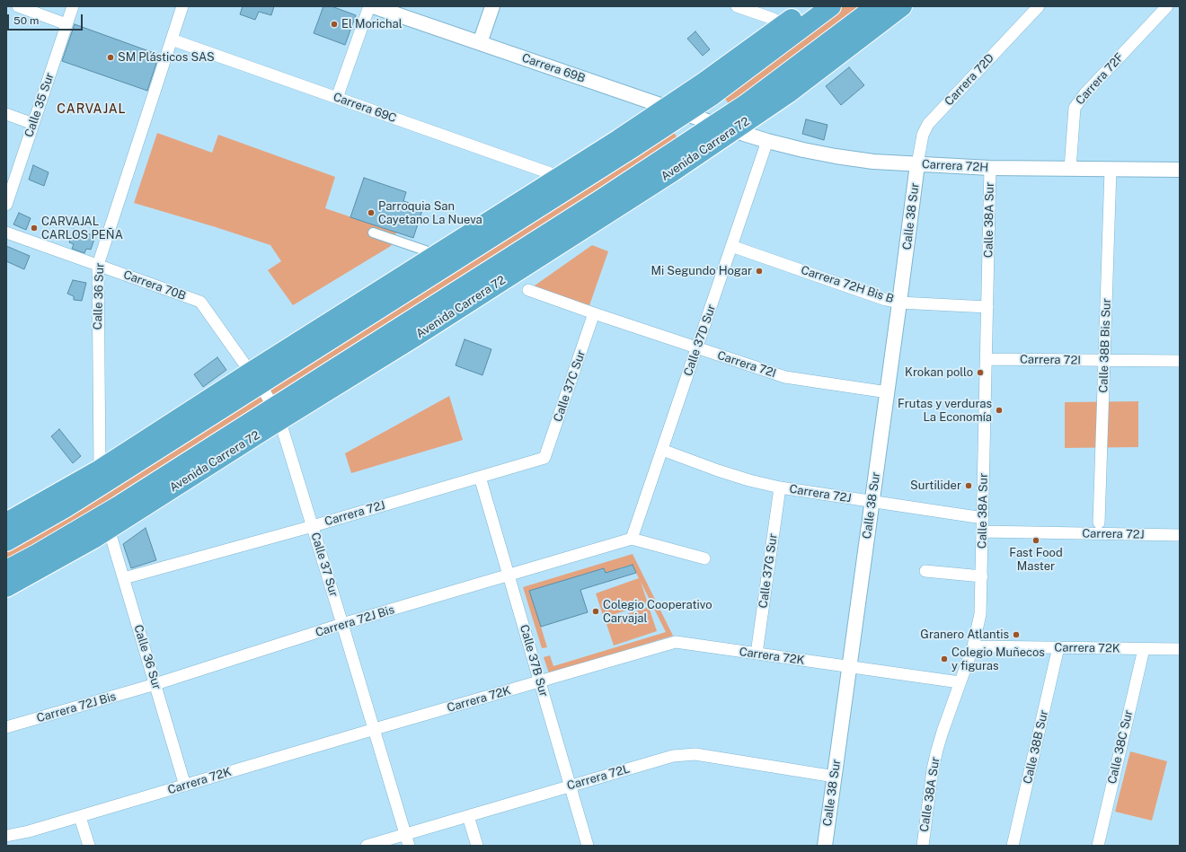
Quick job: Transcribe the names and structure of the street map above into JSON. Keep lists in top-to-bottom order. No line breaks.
{"streets":{"highway":["Avenida Carrera 72"],"street":["Carrera 69B","Carrera 72F","Carrera 72D","Calle 35 Sur","Carrera 69C","Carrera 72H","Calle 38 Sur","Calle 38A Sur","Carrera 72H Bis B","Carrera 70B","Calle 36 Sur","Calle 37D Sur","Calle 38B Bis Sur","Carrera 72I","Calle 37C Sur","Carrera 72J","Calle 37 Sur","Calle 37G Sur","Carrera 72J Bis","Carrera 72K","Calle 37B Sur","Calle 38B Sur","Calle 38C Sur","Carrera 72L"]},"crossings":[["Carrera 69B","Avenida Carrera 72"],["Carrera 69B","Carrera 72H"],["Carrera 72F","Carrera 72H"],["Carrera 72D","Carrera 72H"],["Carrera 72D","Calle 38 Sur"],["Carrera 69C","Calle 36 Sur"],["Avenida Carrera 72","Carrera 72H"],["Avenida Carrera 72","Calle 36 Sur"],["Avenida Carrera 72","Calle 37 Sur"],["Carrera 72H","Calle 38 Sur"],["Carrera 72H","Calle 38A Sur"],["Carrera 72H","Calle 37D Sur"],["Carrera 72H","Calle 38B Bis Sur"],["Calle 38 Sur","Carrera 72H Bis B"],["Calle 38 Sur","Carrera 72I"],["Calle 38 Sur","Carrera 72J"],["Calle 38 Sur","Carrera 72K"],["Calle 38 Sur","Carrera 72L"],["Calle 38A Sur","Carrera 72H Bis B"],["Calle 38A Sur","Carrera 72I"],["Calle 38A Sur","Carrera 72J"],["Calle 38A Sur","Carrera 72K"],["Carrera 72H Bis B","Calle 37D Sur"],["Carrera 70B","Calle 36 Sur"],["Carrera 70B","Calle 37 Sur"],["Calle 36 Sur","Carrera 72J"],["Calle 36 Sur","Carrera 72J Bis"],["Calle 36 Sur","Carrera 72K"],["Calle 37D Sur","Carrera 72I"],["Calle 37D Sur","Carrera 72J"],["Calle 37D Sur","Carrera 72J Bis"],["Calle 38B Bis Sur","Carrera 72I"],["Carrera 72I","Calle 37C Sur"],["Calle 37C Sur","Carrera 72J"],["Carrera 72J","Calle 37 Sur"],["Carrera 72J","Calle 37G Sur"],["Carrera 72J","Calle 37B Sur"],["Calle 37 Sur","Carrera 72J Bis"],["Calle 37 Sur","Carrera 72K"],["Calle 37 Sur","Carrera 72L"],["Calle 37G Sur","Carrera 72K"],["Carrera 72J Bis","Calle 37B Sur"],["Carrera 72K","Calle 37B Sur"],["Carrera 72K","Calle 38B Sur"],["Carrera 72K","Calle 38C Sur"],["Calle 37B Sur","Carrera 72L"]],"districts":["CARVAJAL"],"places":["El Morichal","SM Plásticos SAS","Parroquia San Cayetano La Nueva","CARVAJAL CARLOS PEÑA","Mi Segundo Hogar","Krokan pollo","Frutas y verduras La Economía","Surtilider","Fast Food Master","Colegio Cooperativo Carvajal","Granero Atlantis","Colegio Muñecos y figuras"],"scale_bar":"50 m"}
